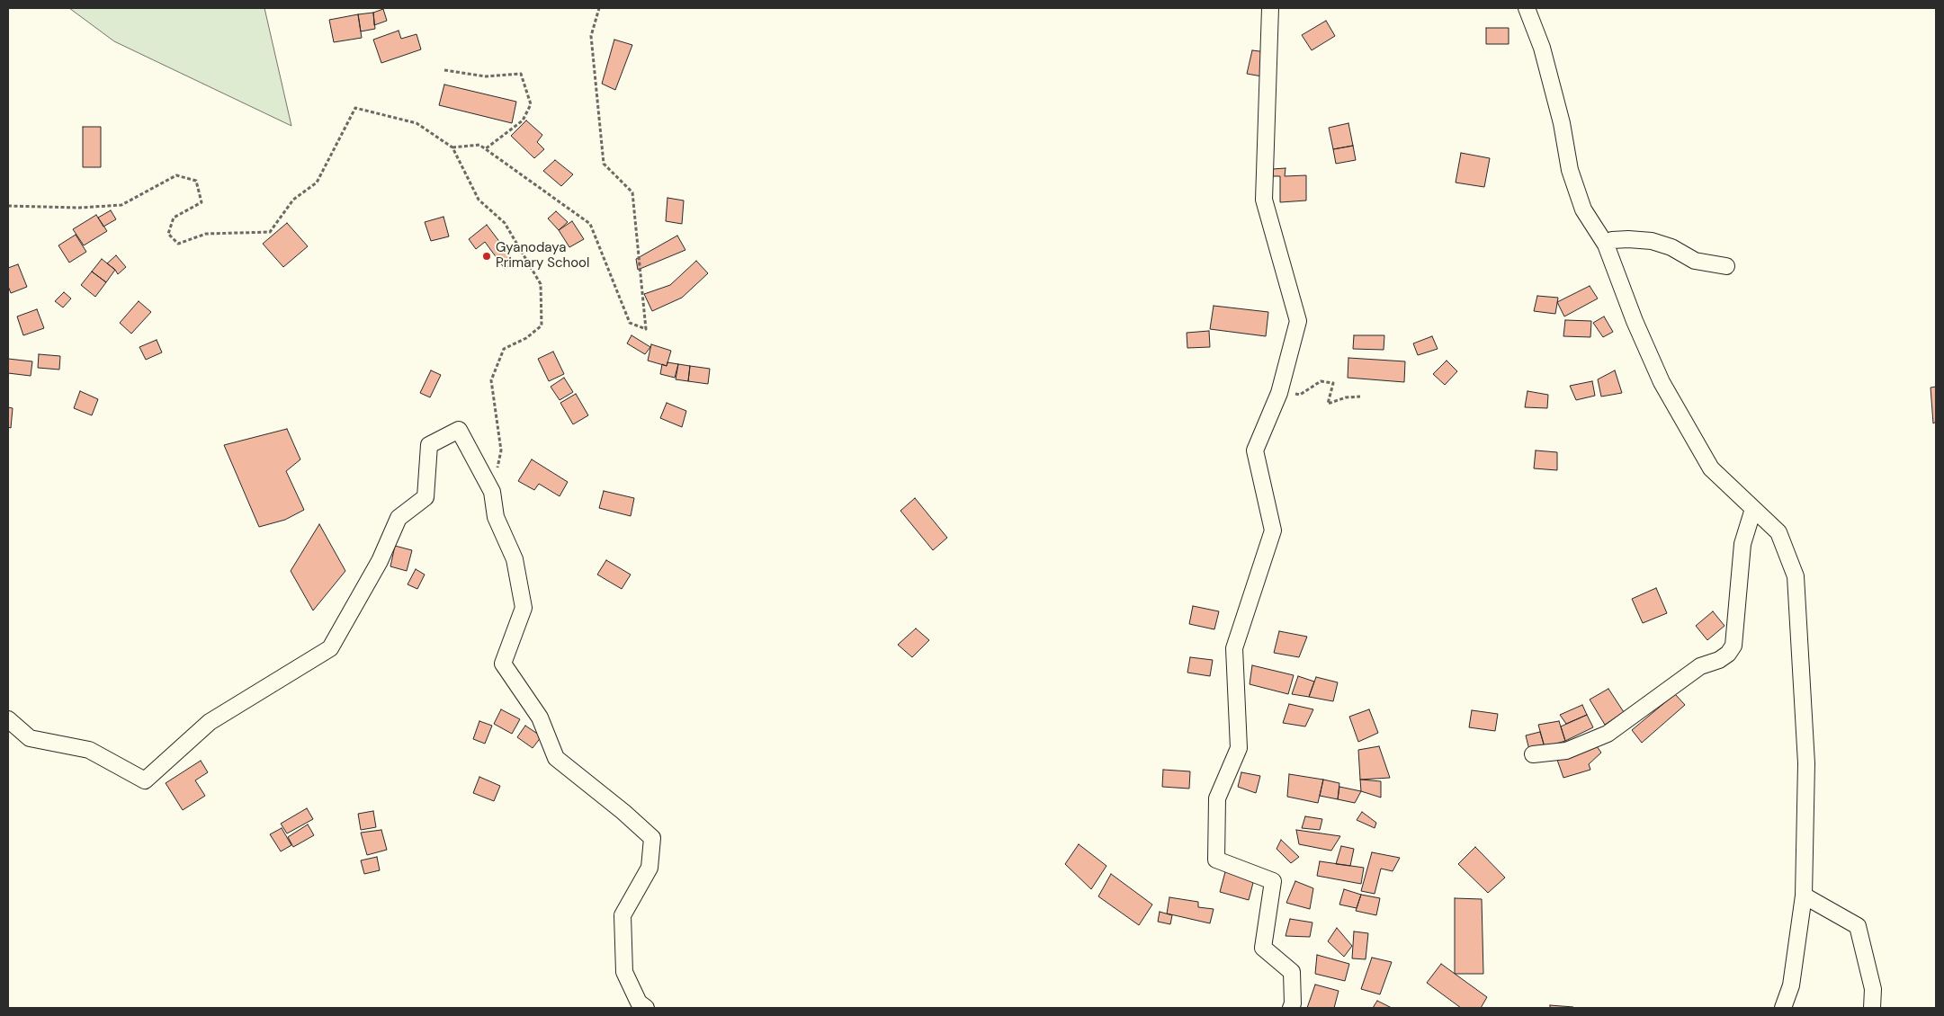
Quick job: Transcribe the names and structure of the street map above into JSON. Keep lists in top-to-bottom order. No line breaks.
{"places":["Gyanodaya Primary School"]}
